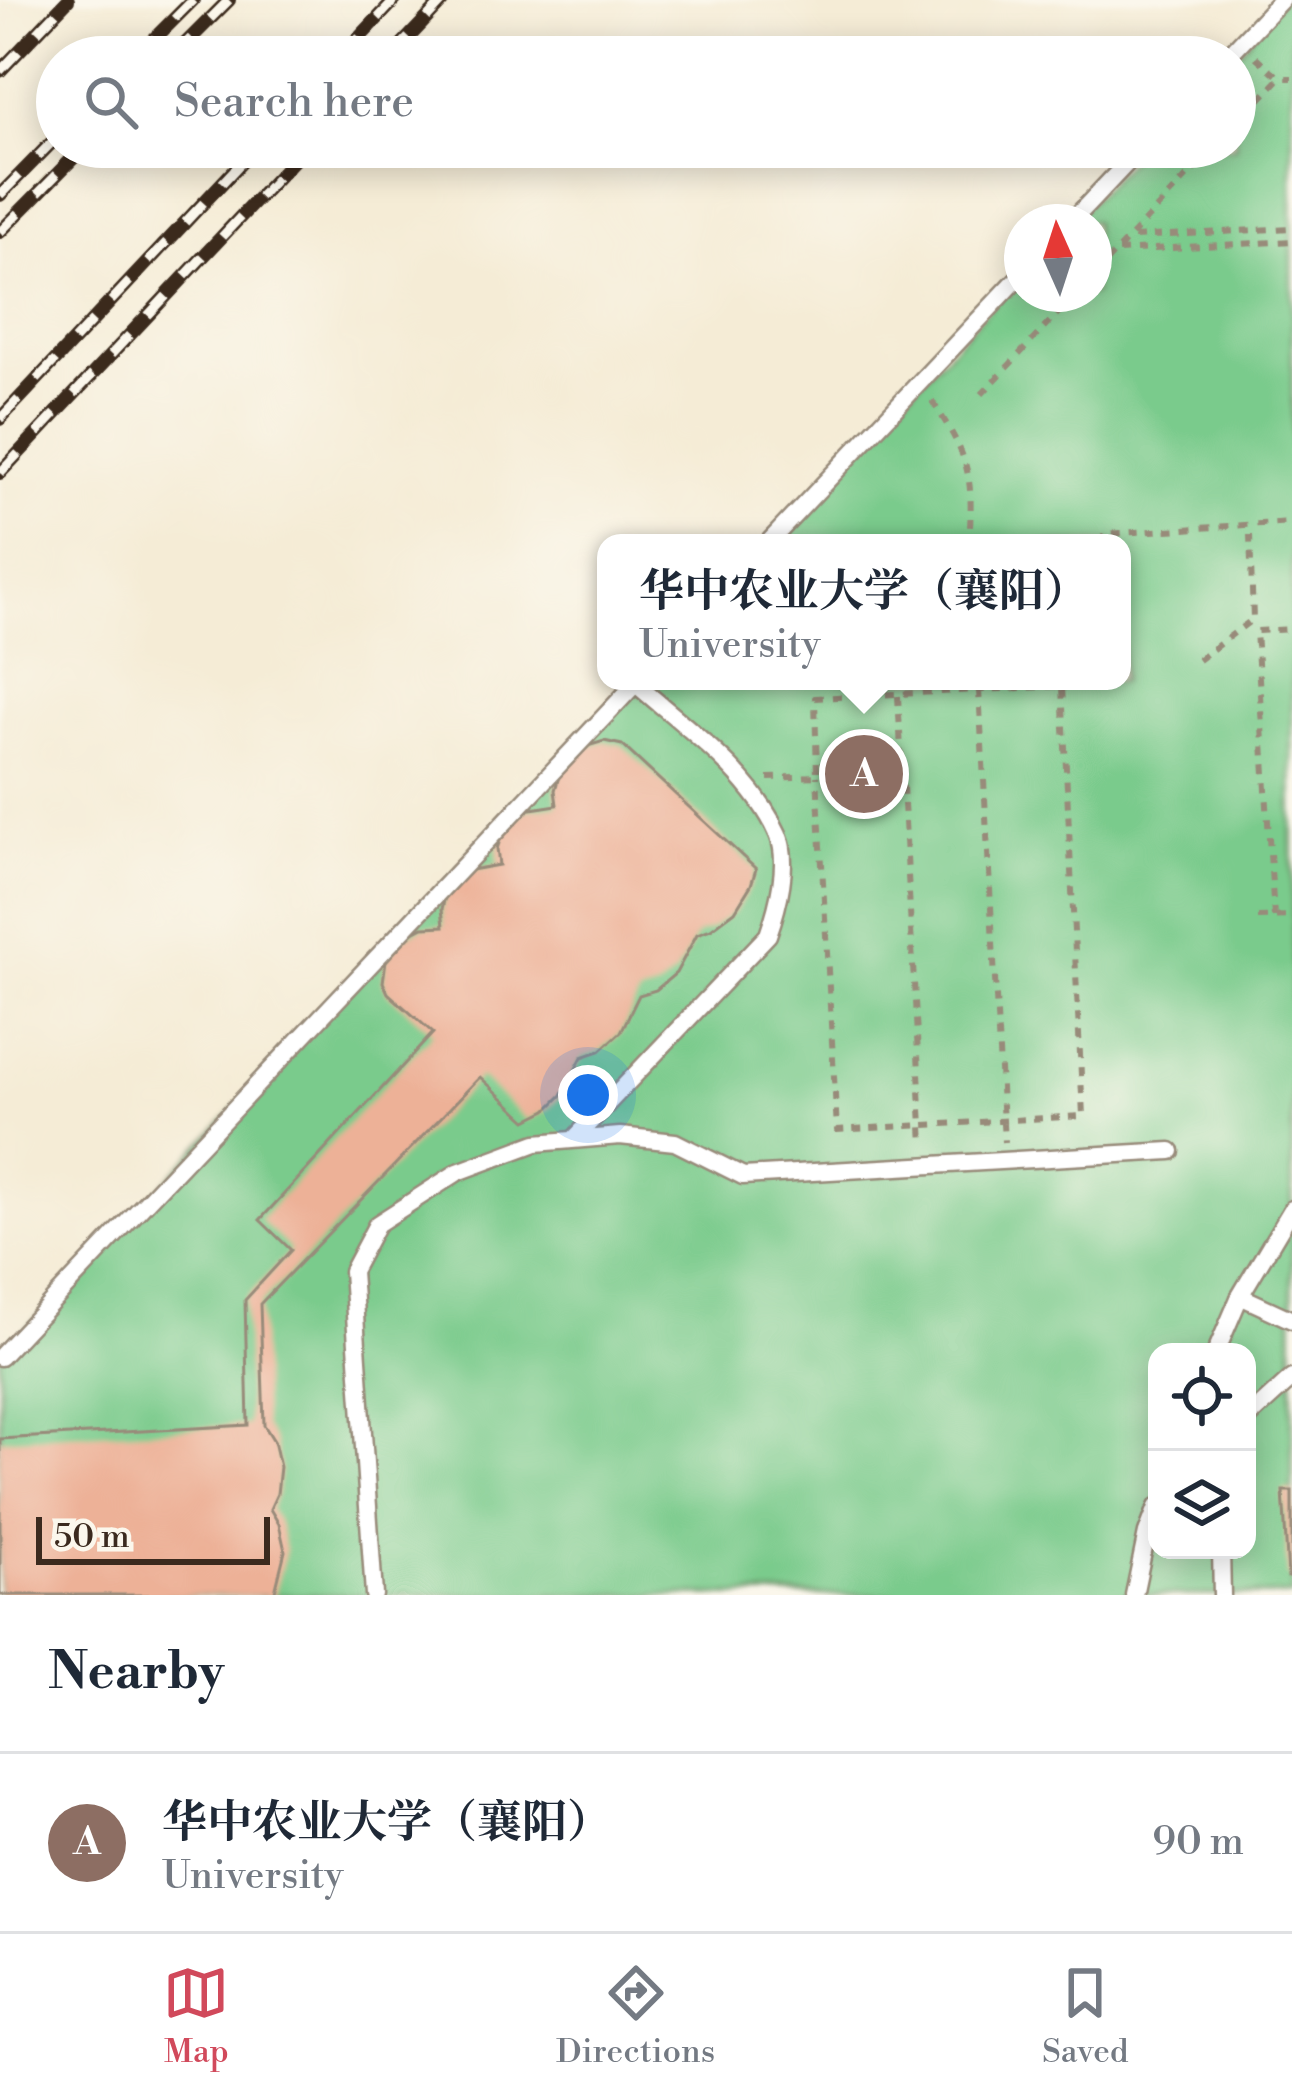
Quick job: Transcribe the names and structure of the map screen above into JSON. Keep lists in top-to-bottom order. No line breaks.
{"scale_bar":"50 m","north":"top","page":{"search":"Search here","popup":["华中农业大学（襄阳）","University"],"pins":"A","scale":"50 m","heading":"Nearby","list":[{"mark":"A","name":"华中农业大学（襄阳）","note":"University","value":"90 m"}],"nav":["Map","Directions","Saved"]}}
